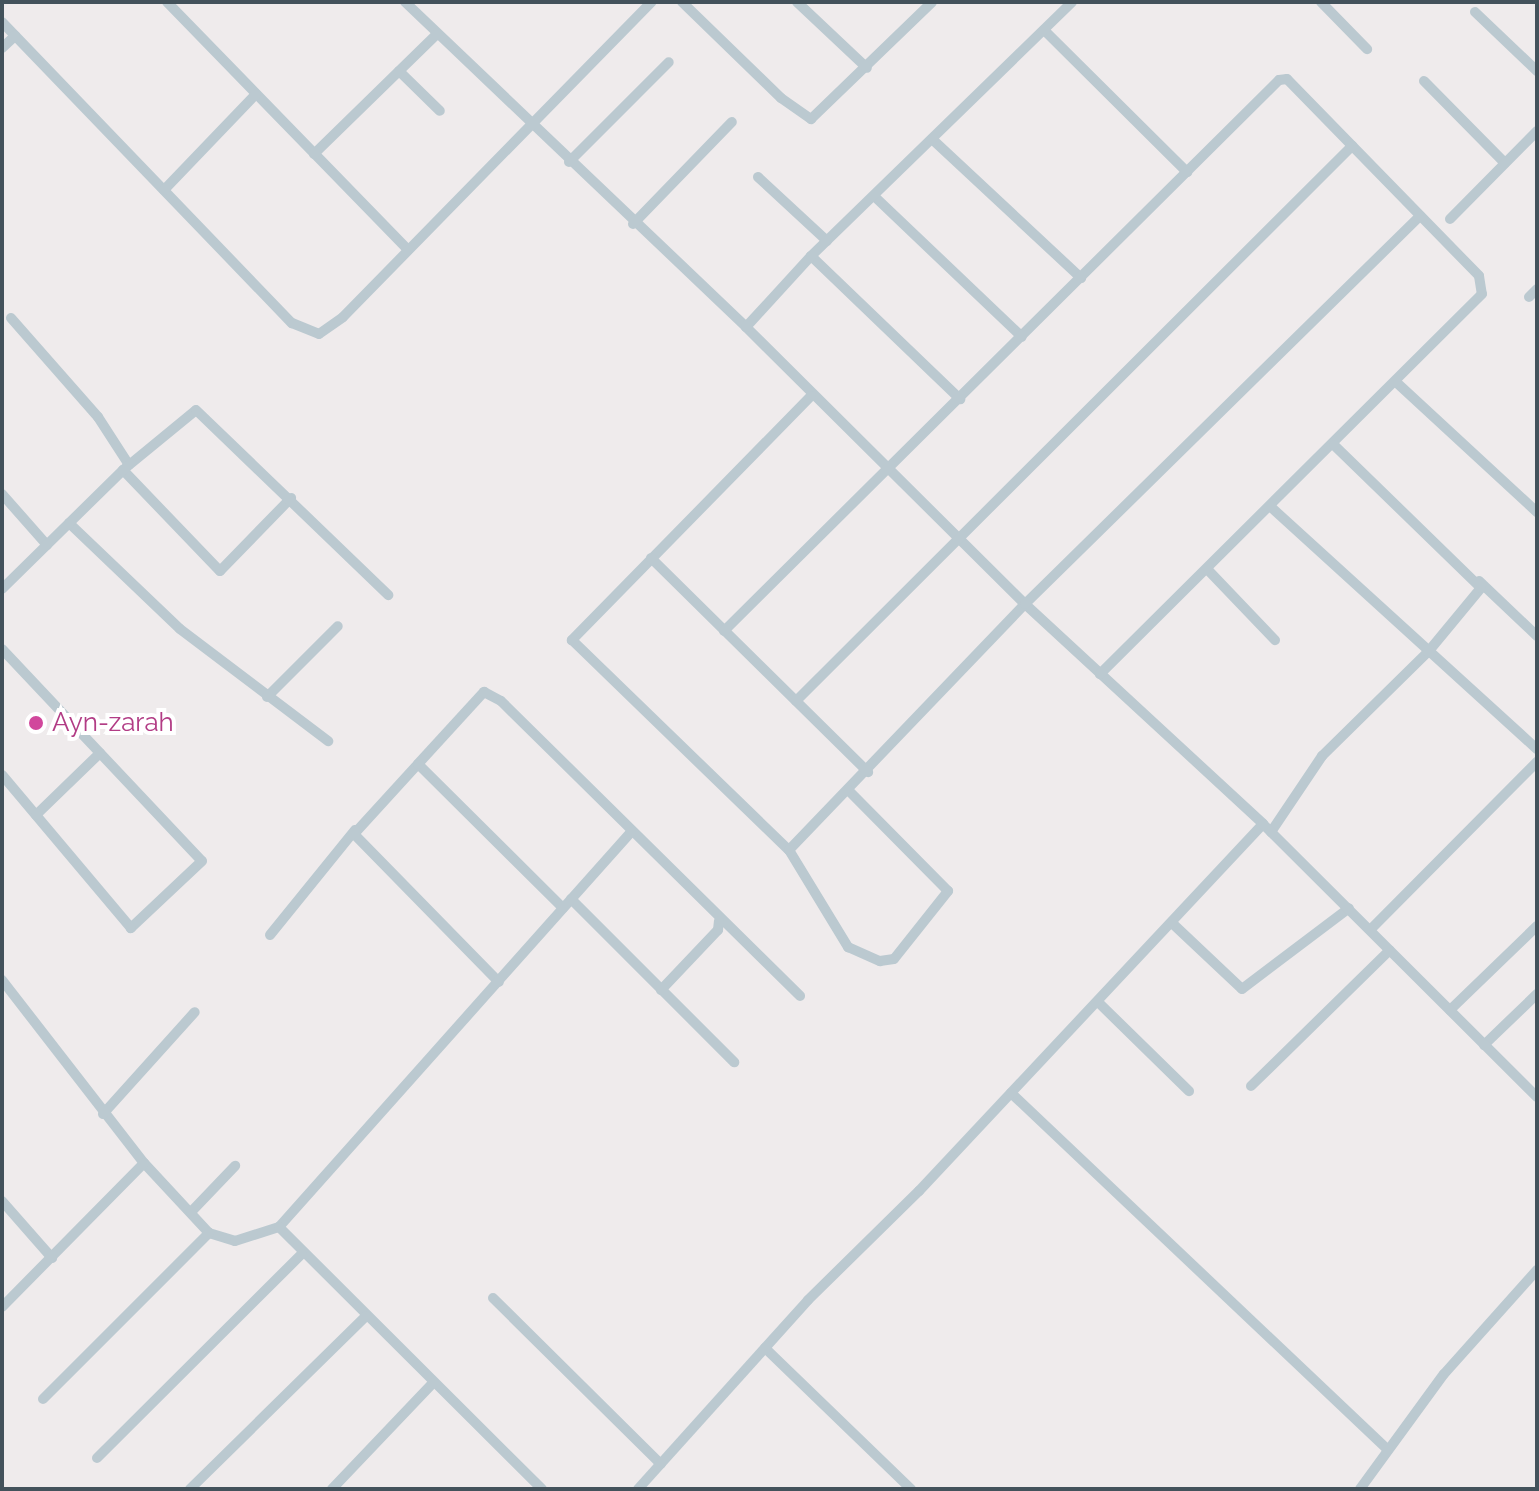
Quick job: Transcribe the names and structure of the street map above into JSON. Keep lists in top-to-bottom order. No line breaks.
{"places":["Ayn-zarah"]}
